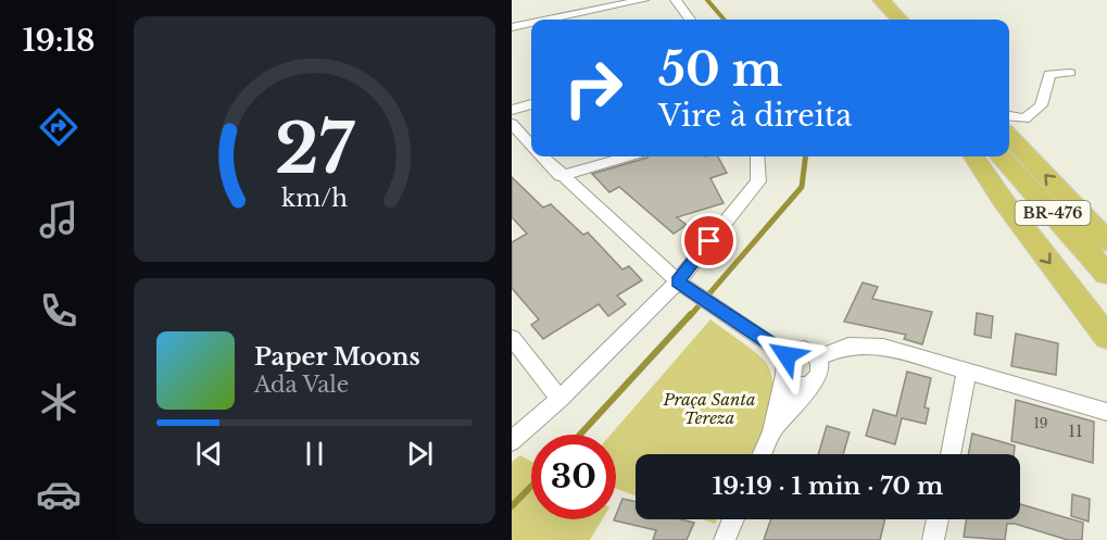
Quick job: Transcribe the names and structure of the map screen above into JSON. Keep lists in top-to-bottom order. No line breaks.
{"streets":{"highway":["BR-476"]},"parks":["Praça Santa Tereza"],"house_numbers":["19","11"],"page":{"tabs":"19:18","turn":["50 m","Vire à direita"],"song":["Paper Moons","Ada Vale"],"limit":"30","trip":"19:19 · 1 min · 70 m","gauge":["27","km/h"]}}
